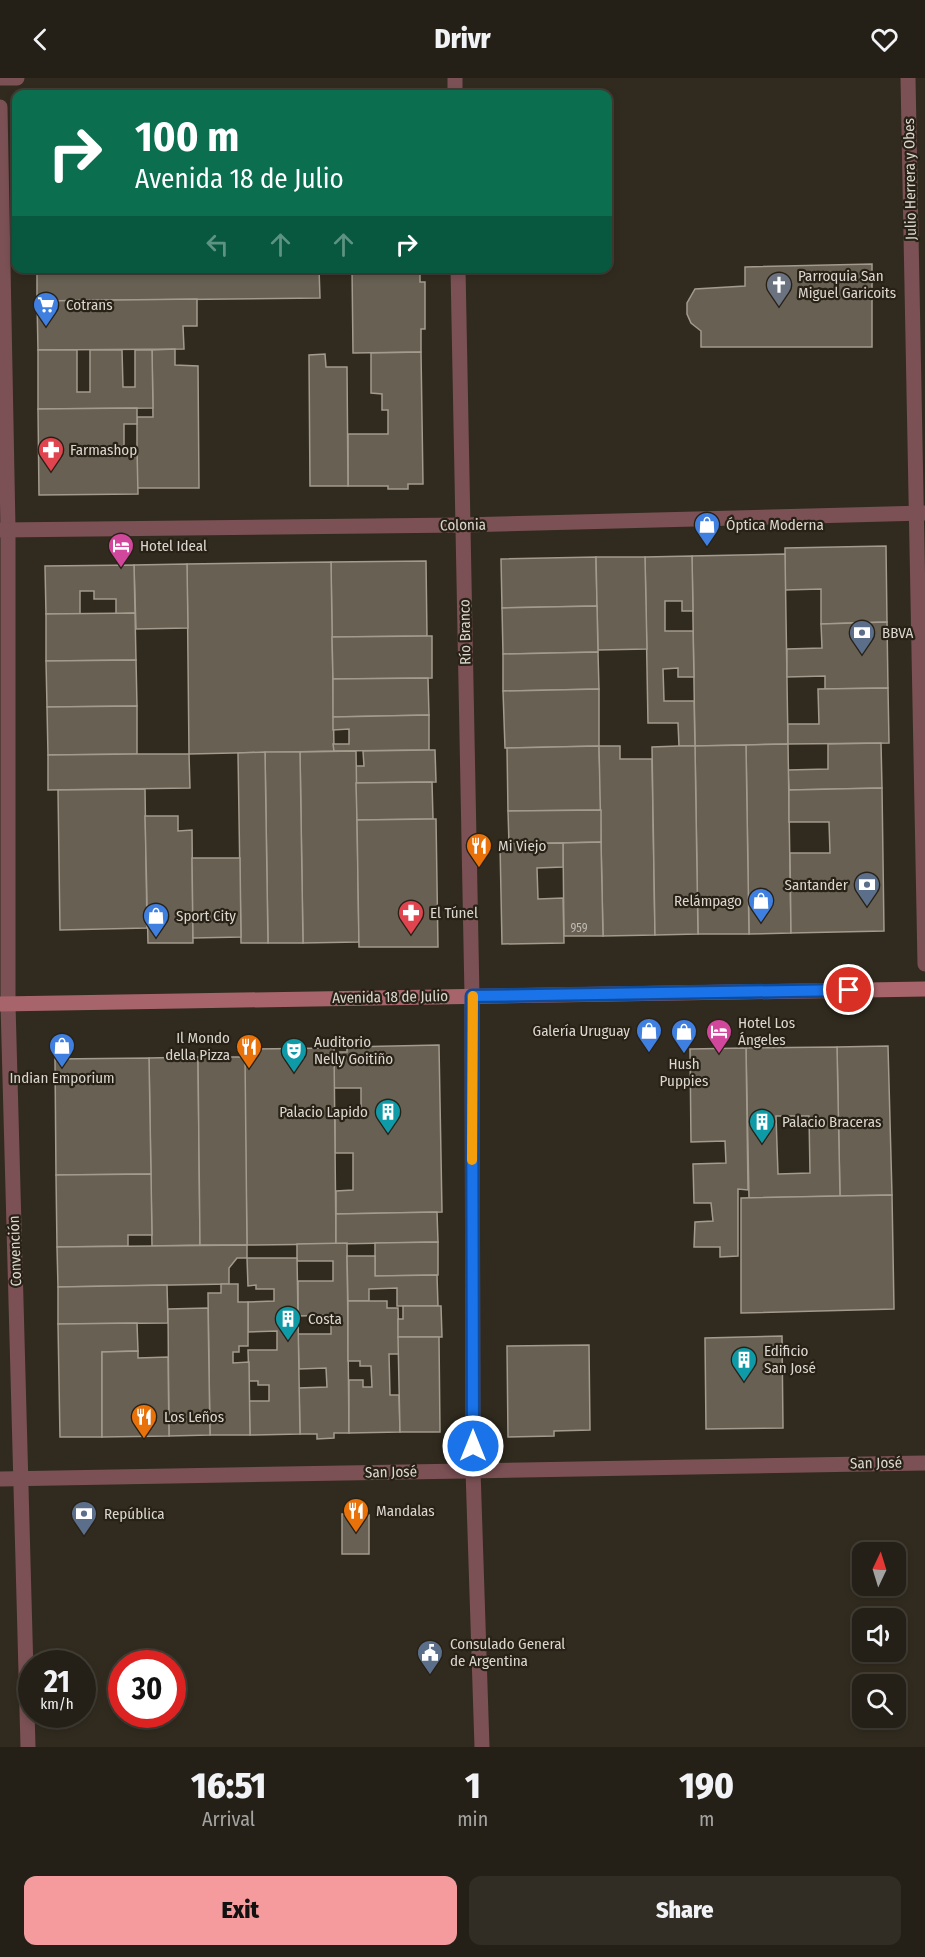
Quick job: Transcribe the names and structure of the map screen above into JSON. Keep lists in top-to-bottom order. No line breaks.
{"streets":{"main road":["Avenida 18 de Julio"],"street":["Julio Herrera y Obes","Colonia","Río Branco","Convención","San José"]},"crossings":[["Julio Herrera y Obes","Colonia"],["Colonia","Río Branco"],["Colonia","Convención"],["Río Branco","Avenida 18 de Julio"],["Río Branco","San José"],["Avenida 18 de Julio","Convención"],["Convención","San José"]],"places":{"church":["Parroquia San Miguel Garicoits"],"supermarket":["Cotrans"],"pharmacy":["Farmashop","El Túnel"],"shop":["Óptica Moderna","Relámpago","Sport City","Galería Uruguay","Hush Puppies","Indian Emporium"],"hotel":["Hotel Ideal","Hotel Los Ángeles"],"bank":["BBVA","Santander","República"],"restaurant":["Mi Viejo","Il Mondo della Pizza","Los Leños","Mandalas"],"theatre":["Auditorio Nelly Goitiño"],"building":["Palacio Lapido","Palacio Braceras","Costa","Edificio San José"],"public building":["Consulado General de Argentina"]},"house_numbers":["959"],"north":"top","page":{"header":"Drivr","turn":["100 m","Avenida 18 de Julio"],"speed":"21 km/h","limit":"30","eta":["16:51","Arrival","1","min","190","m"],"buttons":["Exit","Share"]}}
